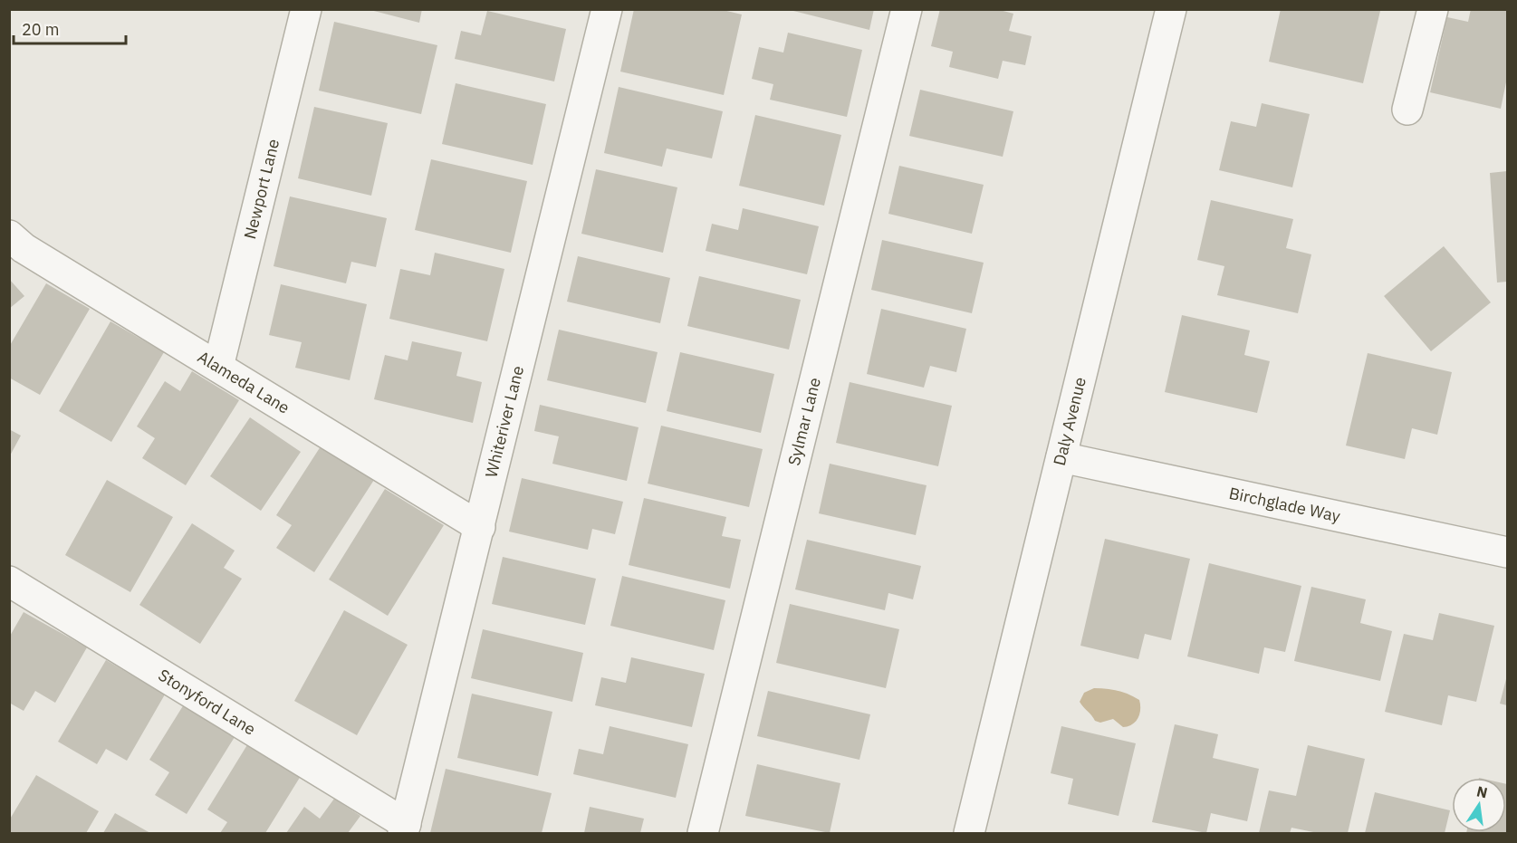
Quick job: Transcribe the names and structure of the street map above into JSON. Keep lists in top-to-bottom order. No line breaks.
{"streets":{"street":["Newport Lane","Alameda Lane","Daly Avenue","Whiteriver Lane","Sylmar Lane","Birchglade Way","Stonyford Lane"]},"crossings":[["Newport Lane","Alameda Lane"],["Alameda Lane","Whiteriver Lane"],["Daly Avenue","Birchglade Way"],["Whiteriver Lane","Stonyford Lane"]],"scale_bar":"20 m","north":"top"}
